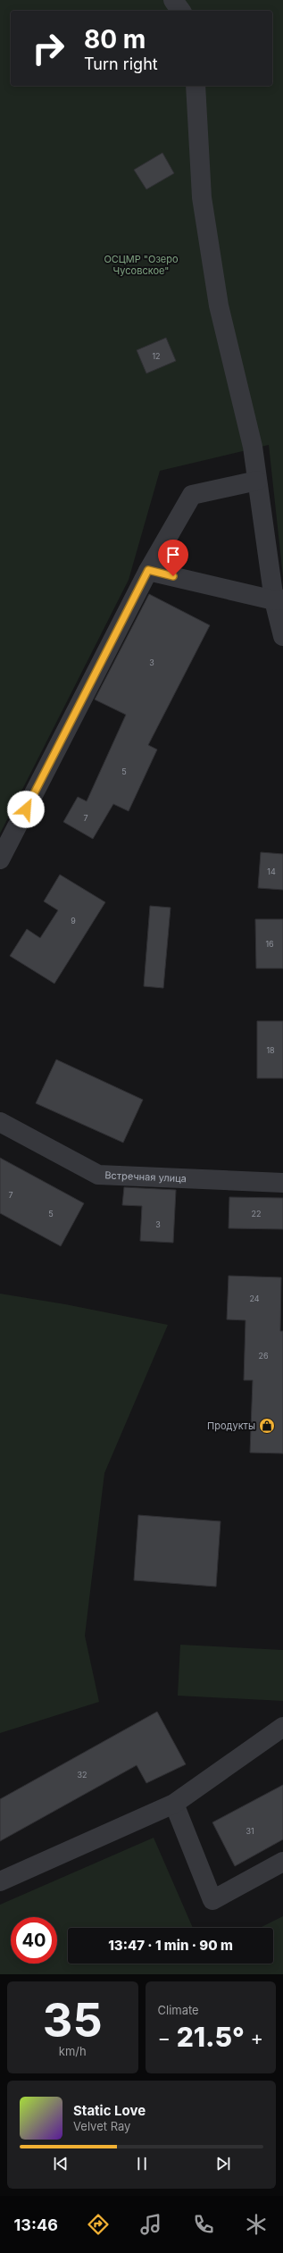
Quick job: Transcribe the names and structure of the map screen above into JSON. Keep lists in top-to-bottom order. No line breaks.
{"streets":{"street":["Встречная улица"]},"parks":["ОСЦМР \"Озеро Чусовское\""],"places":{"shop":["Продукты"]},"house_numbers":["12","3","5","7","14","9","16","18","7","5","22","3","24","26","32","31"],"page":{"turn":["80 m","Turn right"],"limit":"40","trip":"13:47 · 1 min · 90 m","tile":[["35","km/h"],"Climate"],"heat":["−","21.5°","+"],"song":["Static Love","Velvet Ray"],"tabs":"13:46"}}
